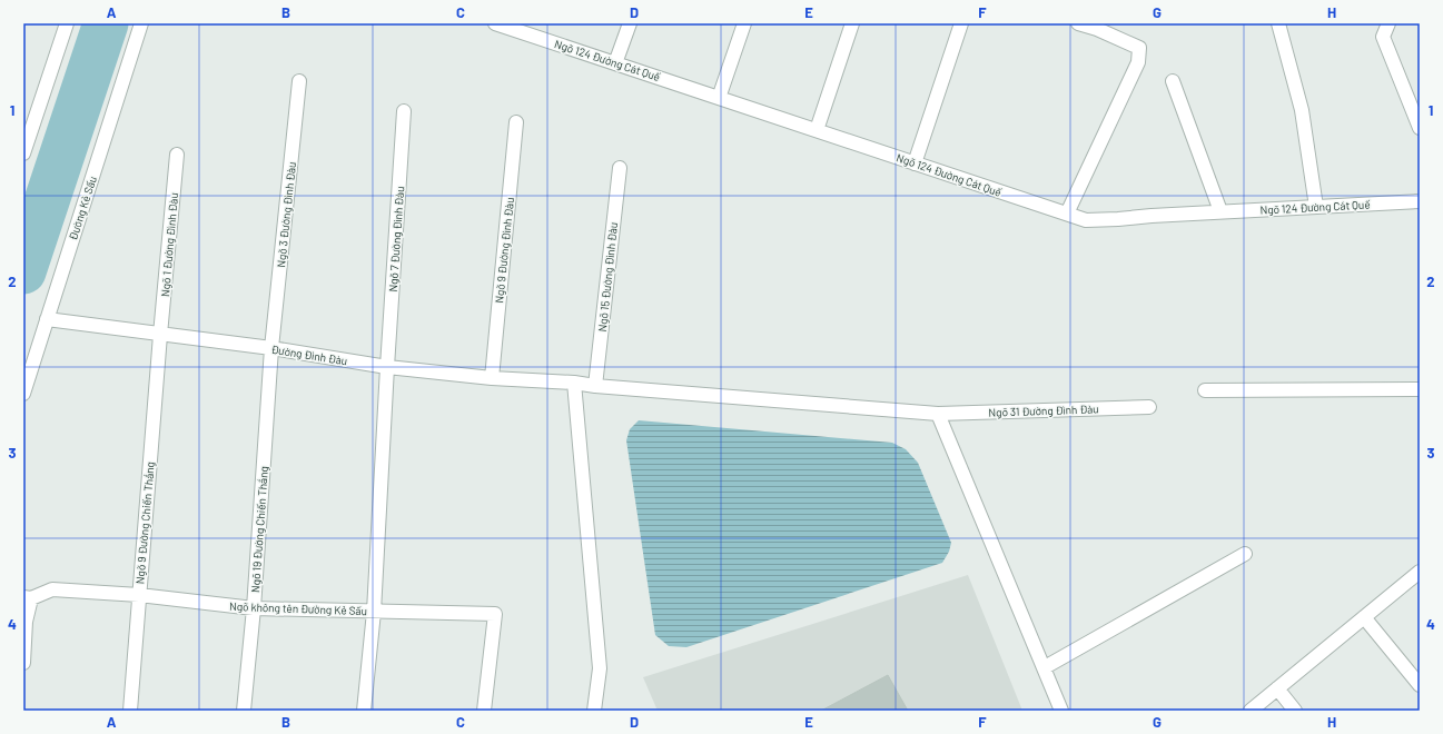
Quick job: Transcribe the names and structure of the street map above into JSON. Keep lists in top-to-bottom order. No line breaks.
{"streets":{"street":["Ngõ 124 Đường Cát Quế","Đường Kẻ Sấu","Ngõ 3 Đường Đình Đàu","Ngõ 7 Đường Đình Đàu","Ngõ 1 Đường Đình Đàu","Ngõ 9 Đường Đình Đàu","Ngõ 15 Đường Đình Đàu","Đường Đình Đàu","Ngõ 31 Đường Đình Đàu","Ngõ 9 Đường Chiến Thắng","Ngõ 19 Đường Chiến Thắng","Ngõ không tên Đường Kẻ Sấu"]},"crossings":[["Đường Kẻ Sấu","Đường Đình Đàu"],["Ngõ 3 Đường Đình Đàu","Đường Đình Đàu"],["Ngõ 3 Đường Đình Đàu","Ngõ 19 Đường Chiến Thắng"],["Ngõ 7 Đường Đình Đàu","Đường Đình Đàu"],["Ngõ 7 Đường Đình Đàu","Ngõ không tên Đường Kẻ Sấu"],["Ngõ 1 Đường Đình Đàu","Đường Đình Đàu"],["Ngõ 1 Đường Đình Đàu","Ngõ 9 Đường Chiến Thắng"],["Ngõ 9 Đường Đình Đàu","Đường Đình Đàu"],["Ngõ 15 Đường Đình Đàu","Đường Đình Đàu"],["Ngõ 15 Đường Đình Đàu","Ngõ 31 Đường Đình Đàu"],["Đường Đình Đàu","Ngõ 31 Đường Đình Đàu"],["Đường Đình Đàu","Ngõ 9 Đường Chiến Thắng"],["Đường Đình Đàu","Ngõ 19 Đường Chiến Thắng"],["Ngõ 9 Đường Chiến Thắng","Ngõ không tên Đường Kẻ Sấu"],["Ngõ 19 Đường Chiến Thắng","Ngõ không tên Đường Kẻ Sấu"]],"grid":{"columns":["A","B","C","D","E","F","G","H"],"rows":["1","2","3","4"]}}
